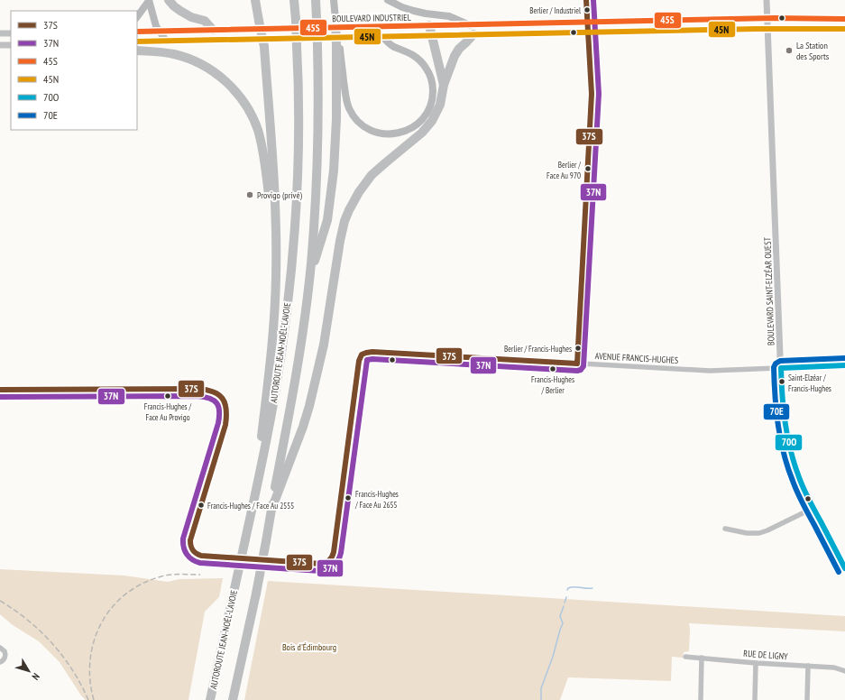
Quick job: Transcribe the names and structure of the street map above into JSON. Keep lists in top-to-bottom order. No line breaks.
{"streets":{"highway":["AUTOROUTE JEAN-NOËL-LAVOIE"],"street":["BOULEVARD INDUSTRIEL","BOULEVARD SAINT-ELZÉAR OUEST","AVENUE FRANCIS-HUGHES","RUE DE LIGNY"]},"crossings":[["BOULEVARD INDUSTRIEL","BOULEVARD SAINT-ELZÉAR OUEST"],["BOULEVARD SAINT-ELZÉAR OUEST","AVENUE FRANCIS-HUGHES"]],"parks":["Bois d'Édimbourg"],"places":["Berlier / Industriel","La Station des Sports","Berlier / Face Au 970","Provigo (privé)","Berlier / Francis-Hughes","Francis-Hughes / Berlier","Saint-Elzéar / Francis-Hughes","Francis-Hughes / Face Au Provigo","Francis-Hughes / Face Au 2655","Francis-Hughes / Face Au 2555"],"lines":["transit line 37S","transit line 37N","transit line 45S","transit line 45N","transit line 70E","transit line 70O"],"legend":["37S","37N","45S","45N","70O","70E"],"north":"bottom right"}
